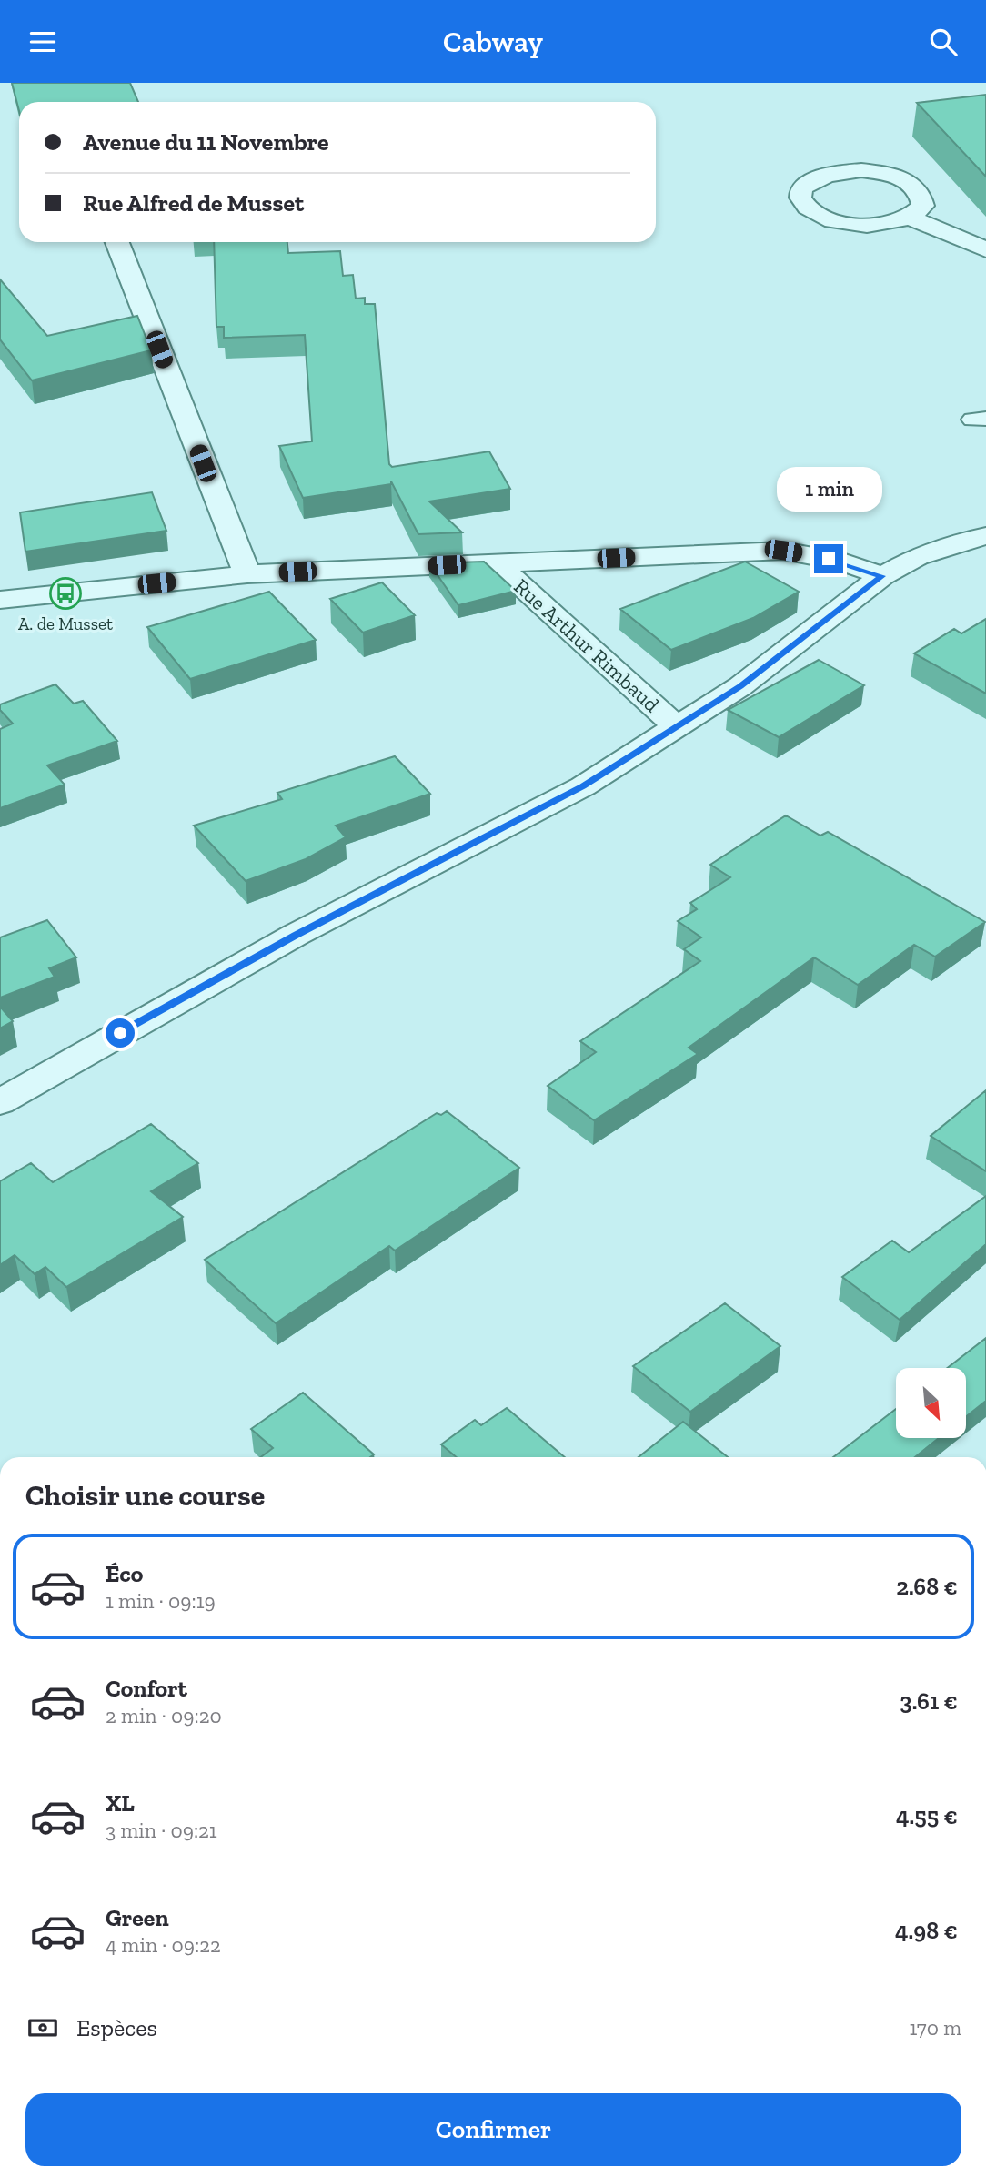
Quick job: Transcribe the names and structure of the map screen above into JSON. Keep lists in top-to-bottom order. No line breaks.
{"streets":{"street":["Rue Arthur Rimbaud"]},"places":{"bus stop":["A. de Musset"]},"north":"bottom right","page":{"header":"Cabway","banner":["Avenue du 11 Novembre","Rue Alfred de Musset"],"bubble":"1 min","heading":"Choisir une course","list":[{"name":"Éco","note":"1 min · 09:19","value":"2.68 €"},{"name":"Confort","note":"2 min · 09:20","value":"3.61 €"},{"name":"XL","note":"3 min · 09:21","value":"4.55 €"},{"name":"Green","note":"4 min · 09:22","value":"4.98 €"}],"pay":["Espèces","170 m"],"buttons":"Confirmer"}}
